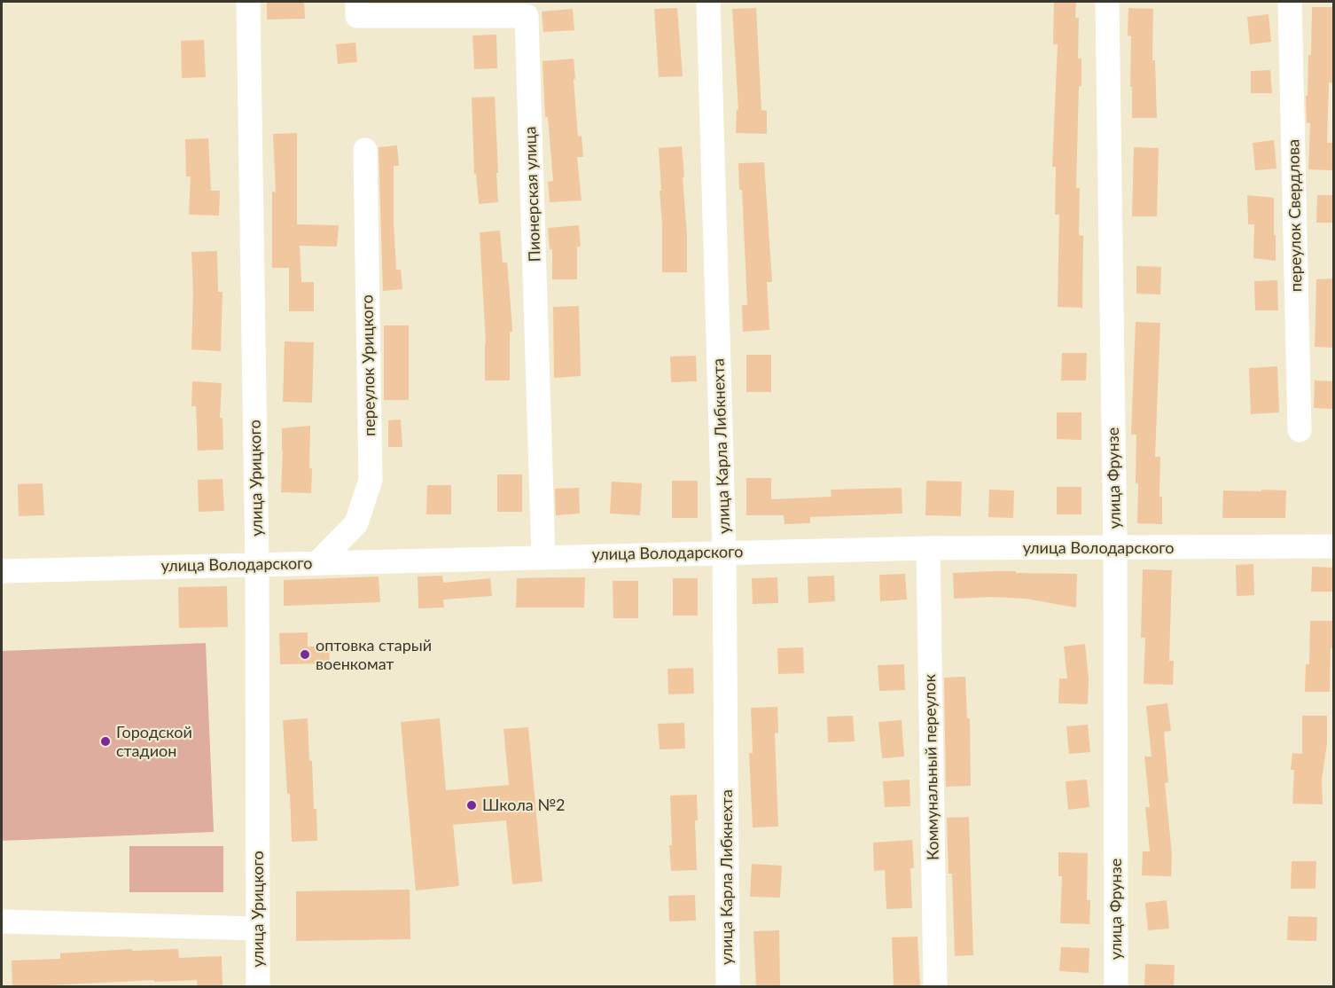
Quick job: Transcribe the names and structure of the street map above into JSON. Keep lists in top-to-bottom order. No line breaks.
{"streets":{"street":["Пионерская улица","переулок Свердлова","переулок Урицкого","улица Карла Либкнехта","улица Урицкого","улица Фрунзе","улица Володарского","Коммунальный переулок"]},"crossings":[["Пионерская улица","улица Володарского"],["переулок Урицкого","улица Володарского"],["улица Карла Либкнехта","улица Володарского"],["улица Урицкого","улица Володарского"],["улица Фрунзе","улица Володарского"],["улица Володарского","Коммунальный переулок"]],"places":["оптовка старый военкомат","Городской стадион","Школа №2"]}
